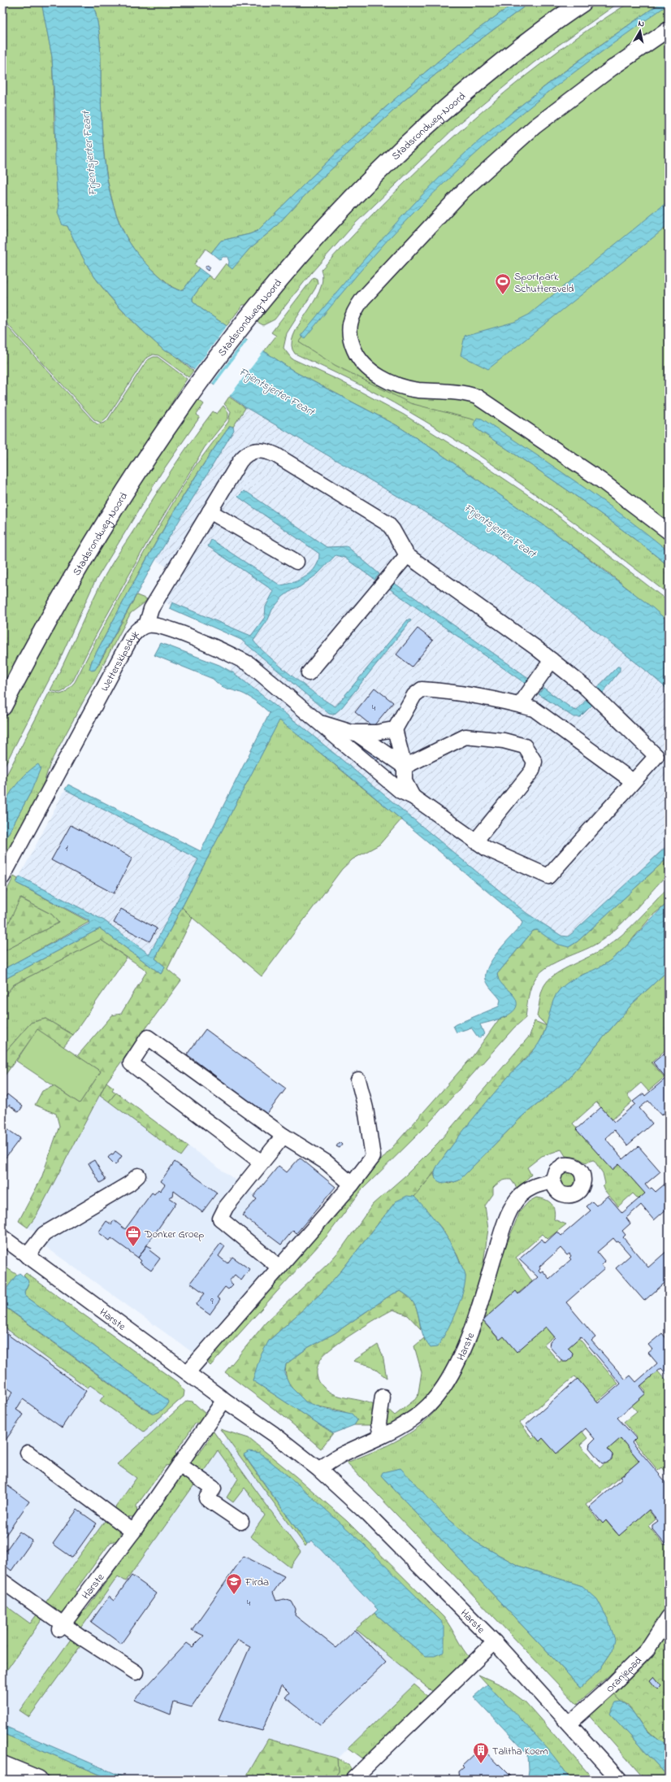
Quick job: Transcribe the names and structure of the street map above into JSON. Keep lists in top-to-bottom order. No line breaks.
{"streets":{"main road":["Stadsrondweg-Noord"],"street":["Wetterskipsdyk","Harste","Oranjepad"]},"crossings":[["Harste","Oranjepad"]],"water":["Frjentsjerter Feart"],"places":{"sports":["Sportpark Schuttersveld"],"office":["Donker Groep"],"school or university":["Firda"],"building":["Talitha Koem"]},"house_numbers":["4","1","9","4"],"north":"top"}
